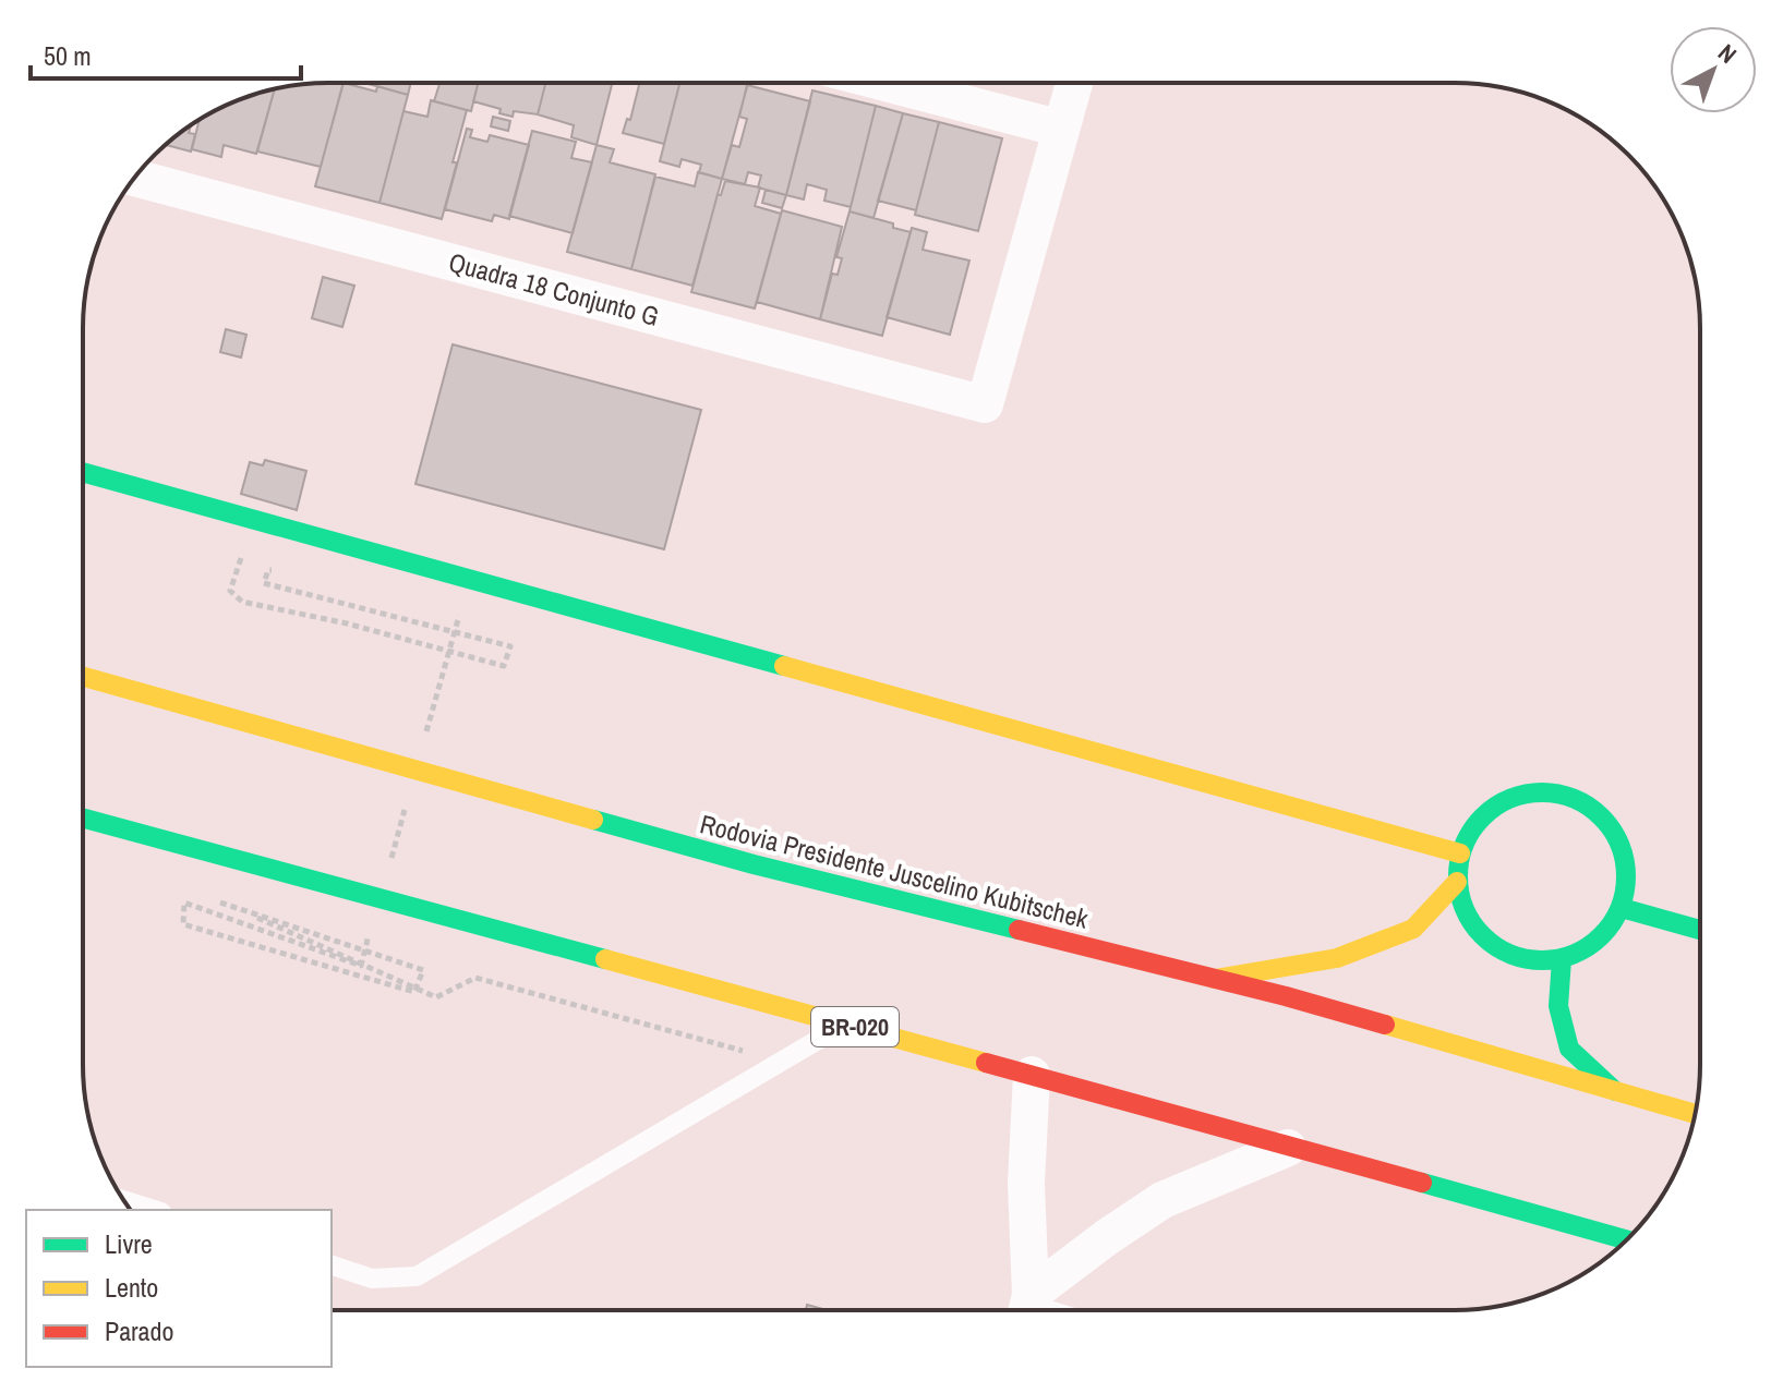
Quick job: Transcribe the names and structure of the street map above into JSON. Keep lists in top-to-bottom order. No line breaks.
{"streets":{"main road":["Rodovia Presidente Juscelino Kubitschek","BR-020"],"street":["Quadra 18 Conjunto G"]},"legend":["Livre","Lento","Parado"],"scale_bar":"50 m","north":"top right"}
